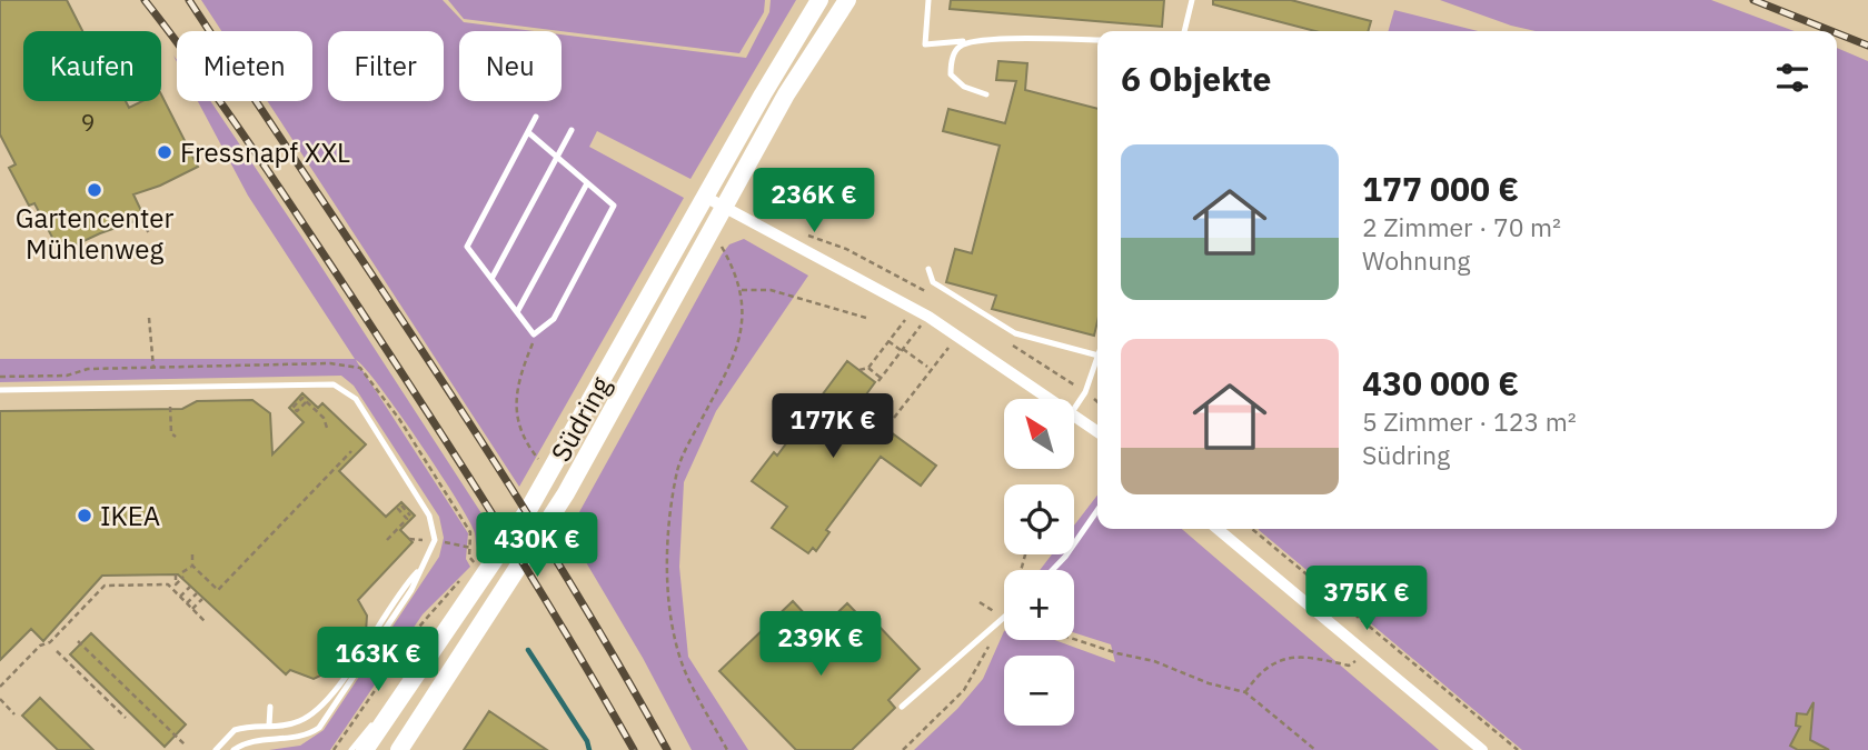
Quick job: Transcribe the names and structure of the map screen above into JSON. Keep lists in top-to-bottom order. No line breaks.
{"streets":{"main road":["Südring"]},"places":["Fressnapf XXL","Gartencenter Mühlenweg","IKEA"],"house_numbers":["9"],"north":"top left","page":{"chip":["Kaufen","Mieten","Filter","Neu"],"heading":"6 Objekte","list":[{"name":"177 000 €","note":"2 Zimmer · 70 m² · Wohnung"},{"name":"430 000 €","note":"5 Zimmer · 123 m² · Südring"}],"price":["236K €","177K €","430K €","375K €","239K €","163K €"],"map_buttons":["+","−"]}}
